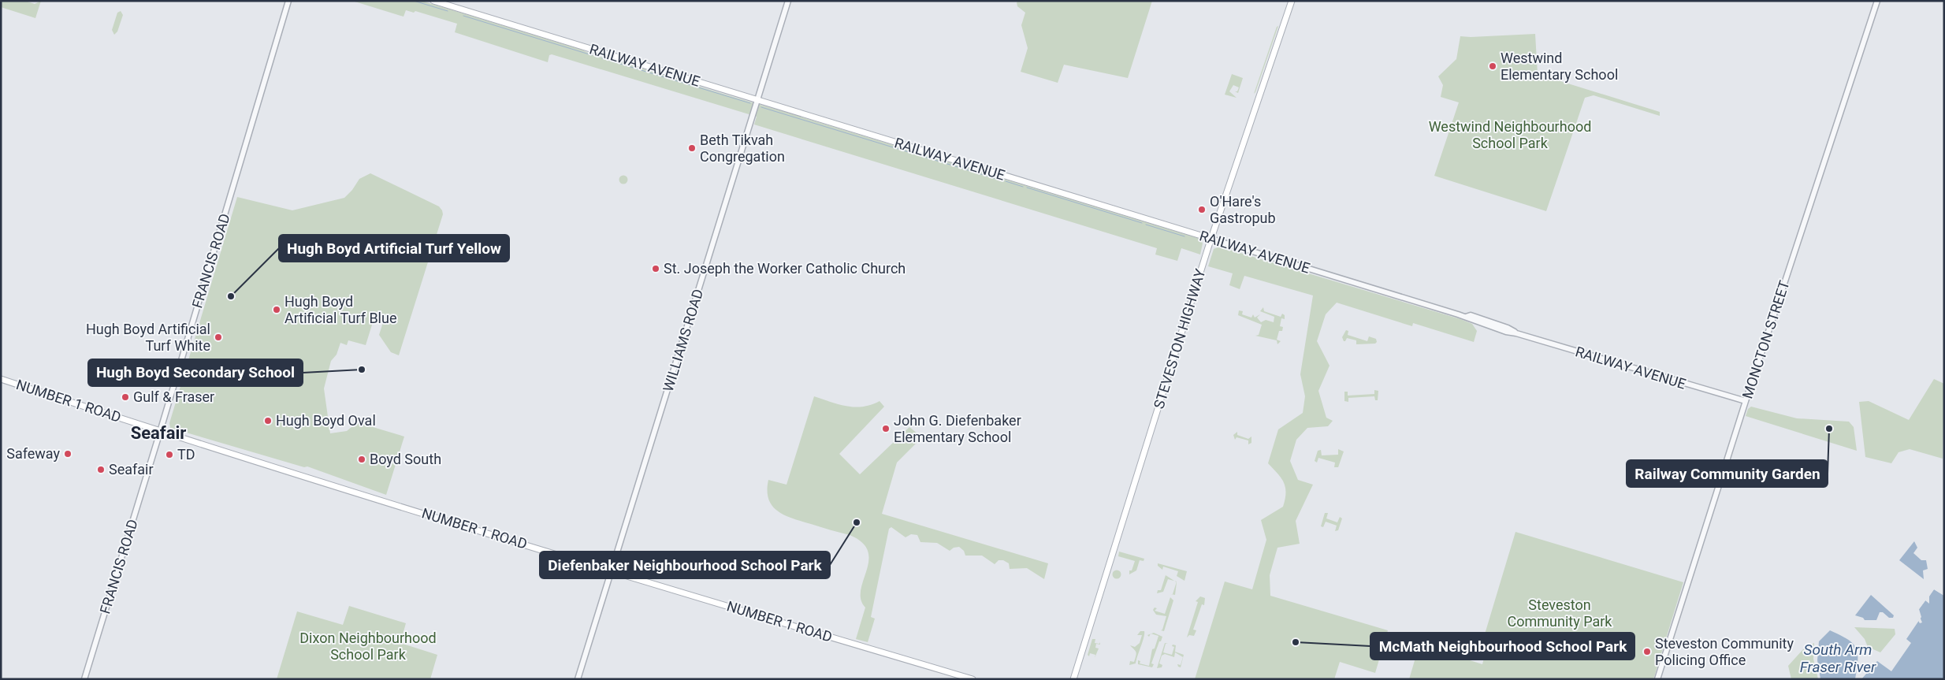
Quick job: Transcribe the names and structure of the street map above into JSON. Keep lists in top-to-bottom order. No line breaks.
{"streets":{"main road":["RAILWAY AVENUE","STEVESTON HIGHWAY","NUMBER 1 ROAD"],"street":["FRANCIS ROAD","MONCTON STREET","WILLIAMS ROAD"]},"crossings":[["RAILWAY AVENUE","STEVESTON HIGHWAY"],["RAILWAY AVENUE","MONCTON STREET"],["RAILWAY AVENUE","WILLIAMS ROAD"],["FRANCIS ROAD","NUMBER 1 ROAD"],["WILLIAMS ROAD","NUMBER 1 ROAD"]],"districts":["Seafair"],"water":["South Arm Fraser River"],"parks":["Westwind Neighbourhood School Park","Steveston Community Park","Dixon Neighbourhood School Park"],"places":["Westwind Elementary School","Beth Tikvah Congregation","O'Hare's Gastropub","St. Joseph the Worker Catholic Church","Hugh Boyd Artificial Turf Yellow","Hugh Boyd Artificial Turf Blue","Hugh Boyd Artificial Turf White","Hugh Boyd Secondary School","Gulf & Fraser","Hugh Boyd Oval","John G. Diefenbaker Elementary School","Railway Community Garden","Safeway","TD","Boyd South","Seafair","Diefenbaker Neighbourhood School Park","McMath Neighbourhood School Park","Steveston Community Policing Office"]}
